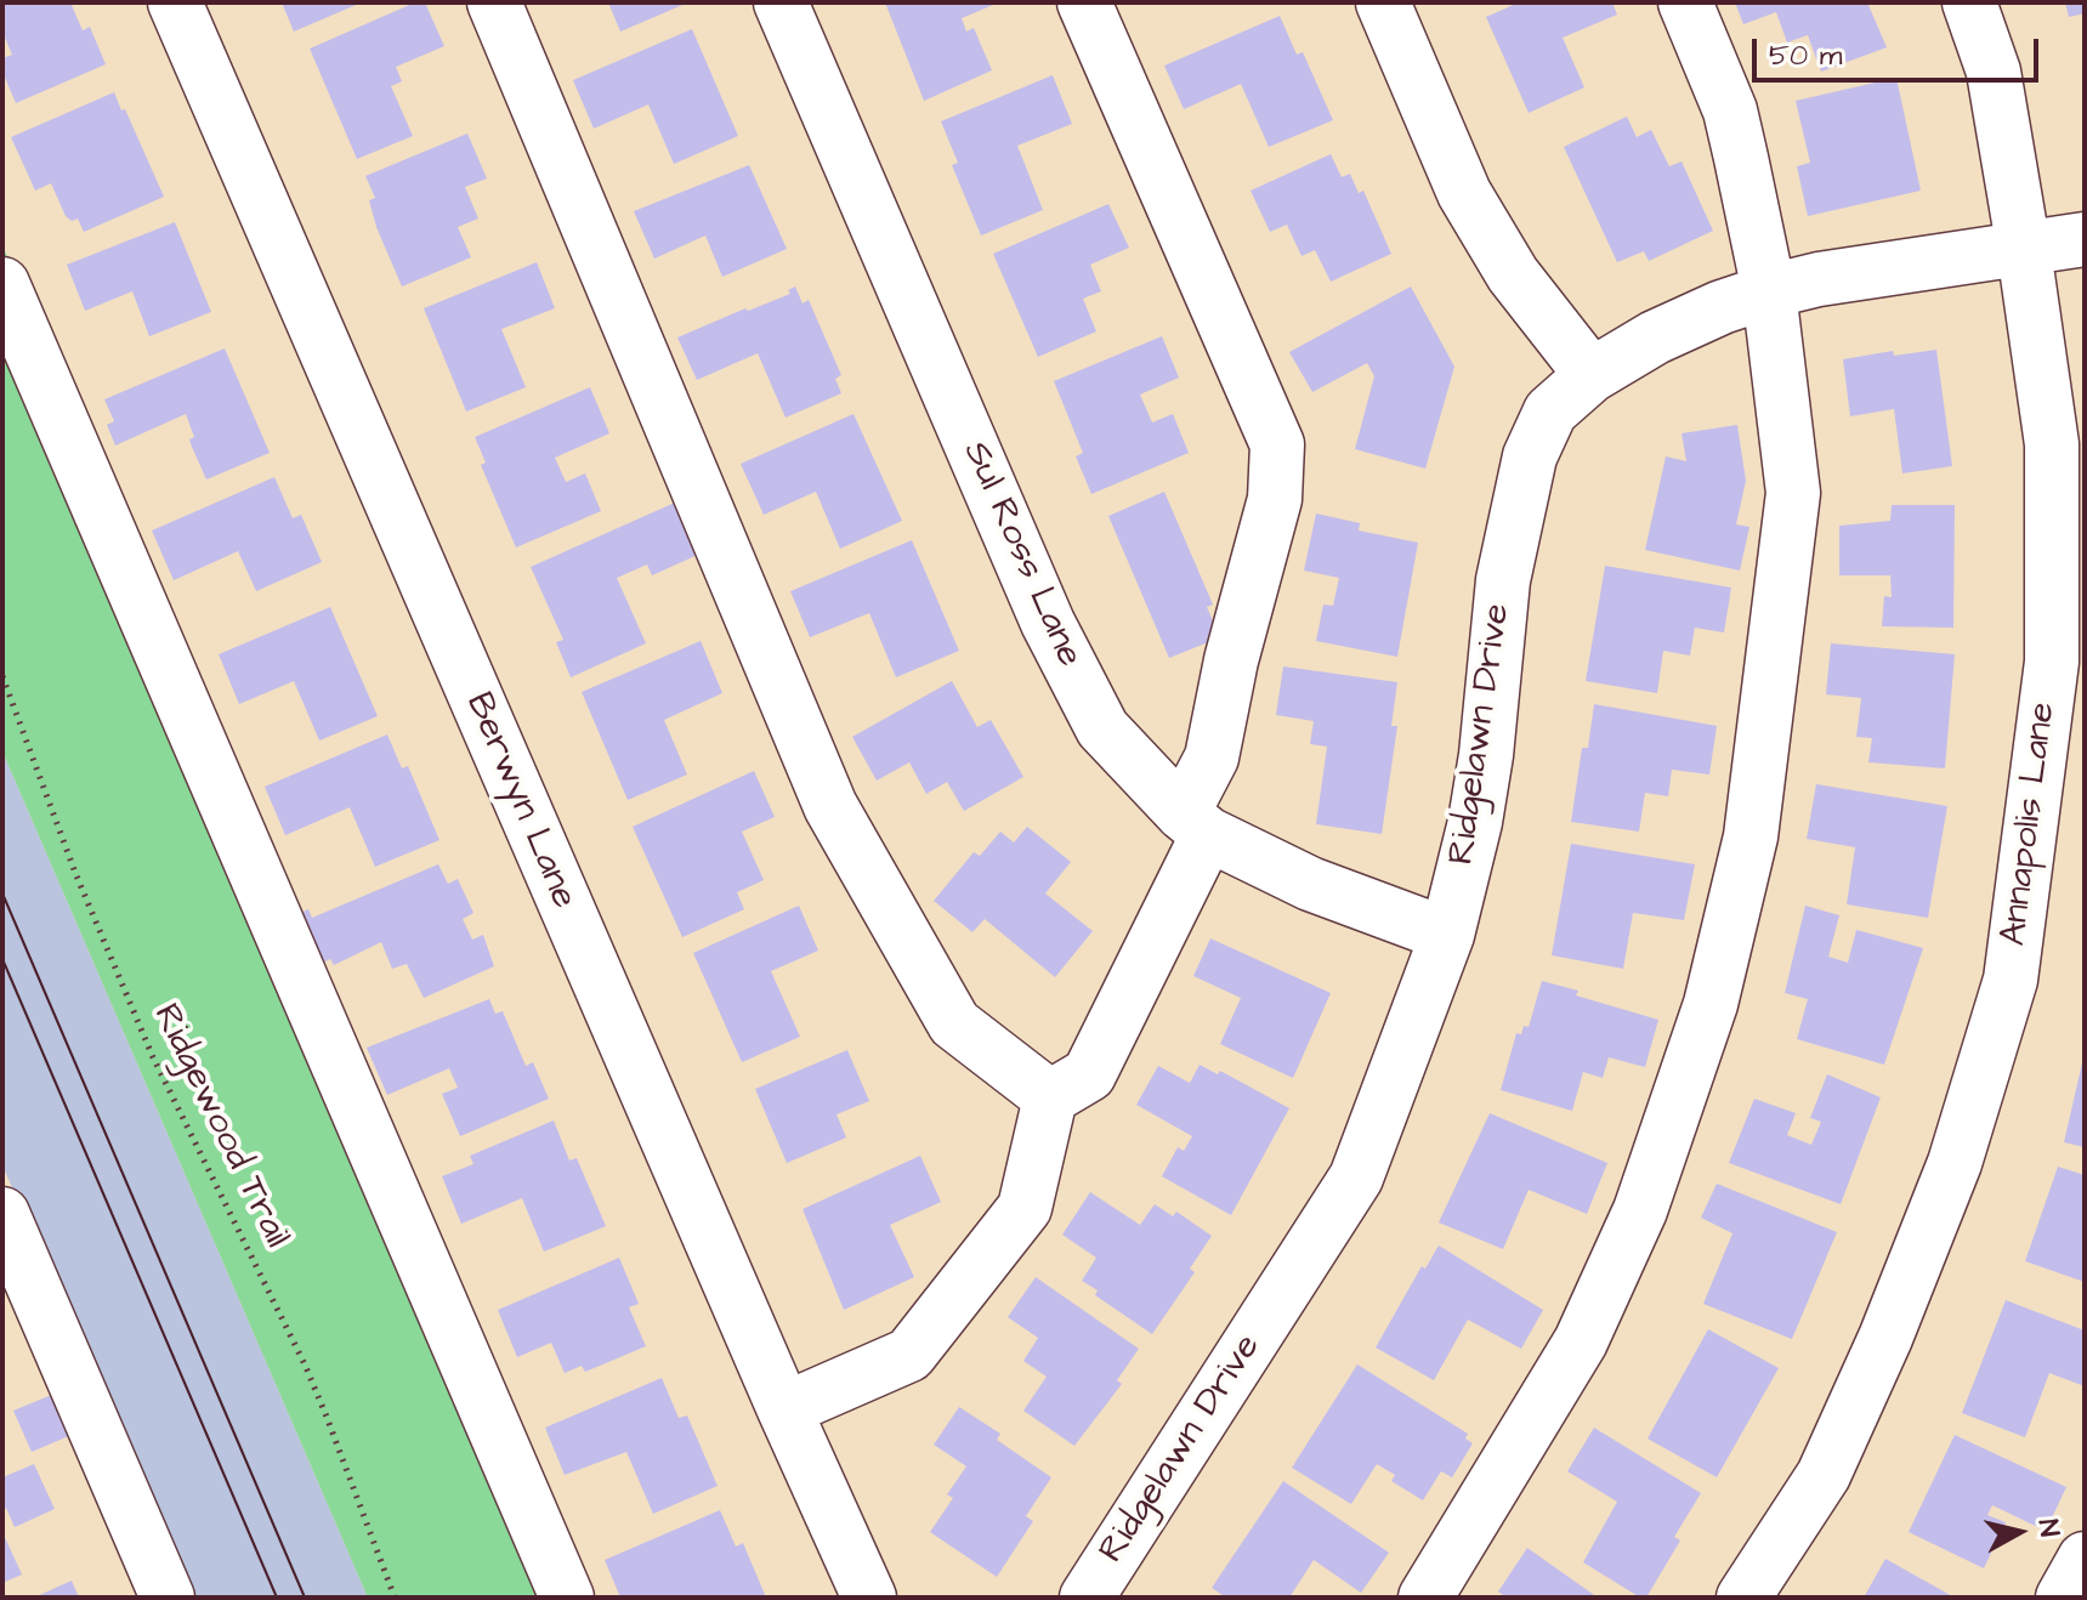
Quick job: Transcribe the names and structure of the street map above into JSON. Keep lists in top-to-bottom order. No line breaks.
{"streets":{"street":["Sul Ross Lane","Ridgelawn Drive","Berwyn Lane","Annapolis Lane"],"path":["Ridgewood Trail"]},"crossings":[["Sul Ross Lane","Ridgelawn Drive"],["Ridgelawn Drive","Annapolis Lane"]],"scale_bar":"50 m","north":"right"}
